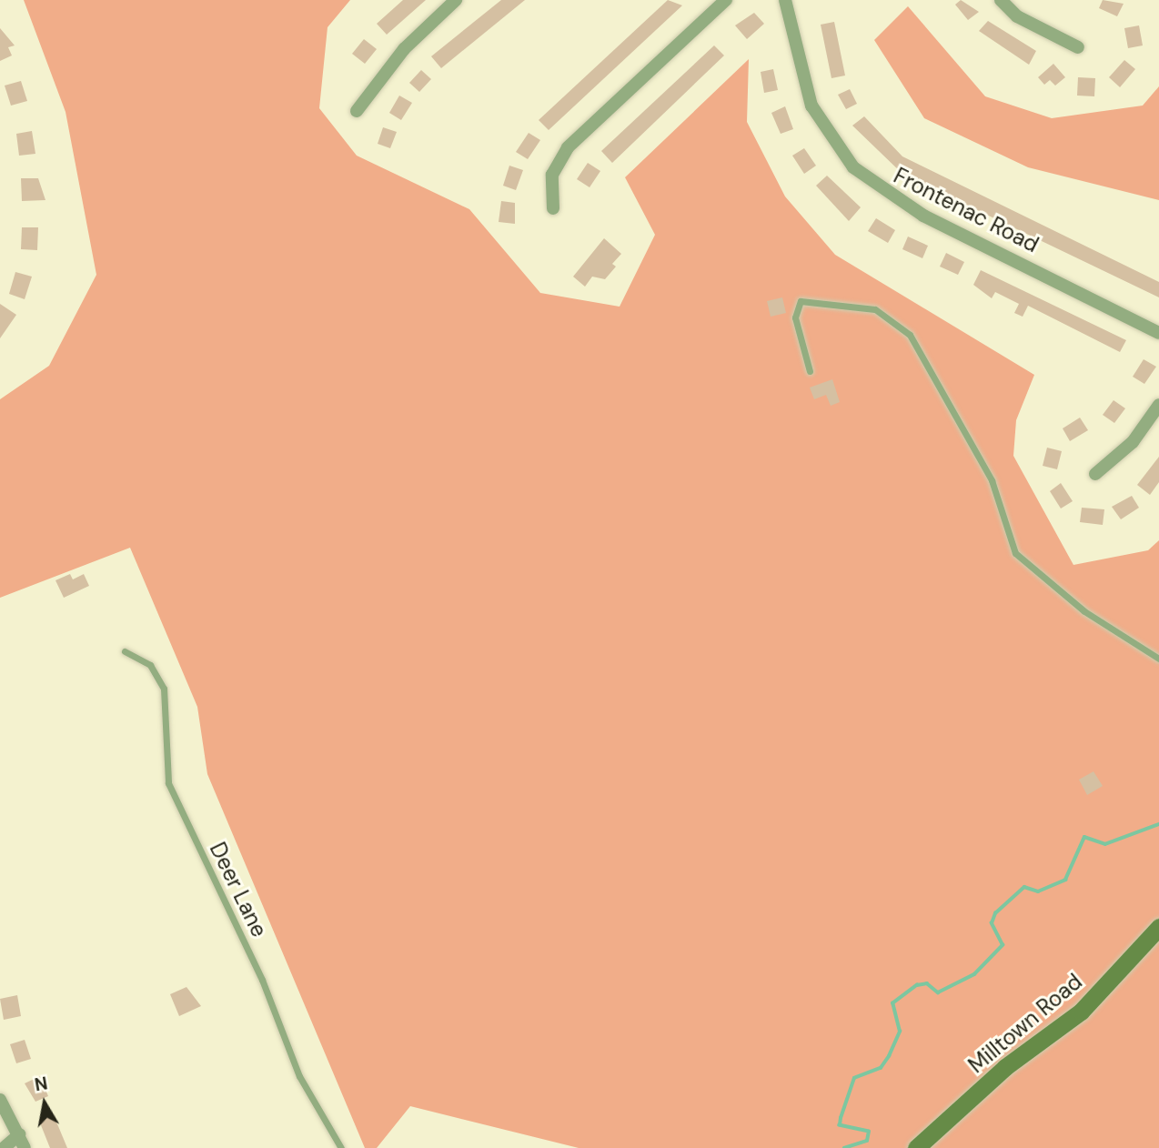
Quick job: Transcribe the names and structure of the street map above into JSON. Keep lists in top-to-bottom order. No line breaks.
{"streets":{"street":["Frontenac Road","Milltown Road"],"lane":["Deer Lane"]},"north":"top"}
